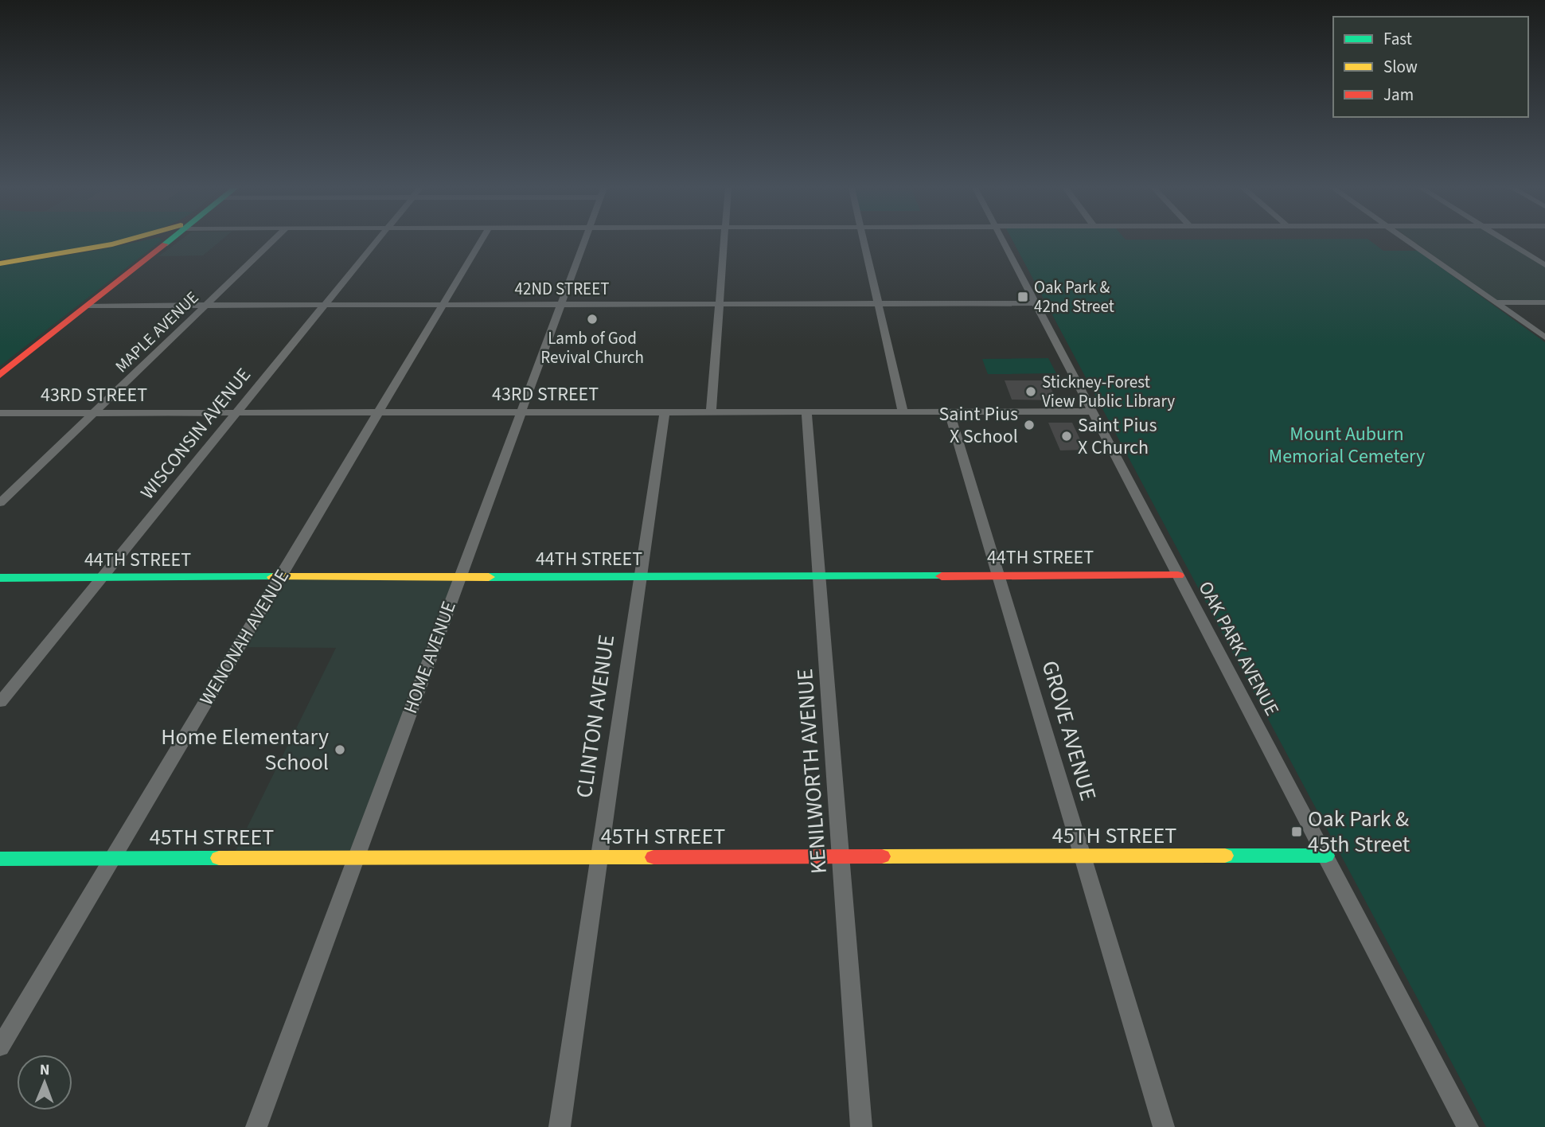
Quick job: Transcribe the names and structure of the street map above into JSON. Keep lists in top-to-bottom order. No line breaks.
{"streets":{"street":["42ND STREET","MAPLE AVENUE","43RD STREET","WISCONSIN AVENUE","44TH STREET","WENONAH AVENUE","OAK PARK AVENUE","HOME AVENUE","CLINTON AVENUE","GROVE AVENUE","KENILWORTH AVENUE","45TH STREET"]},"crossings":[["42ND STREET","MAPLE AVENUE"],["42ND STREET","WISCONSIN AVENUE"],["42ND STREET","WENONAH AVENUE"],["42ND STREET","OAK PARK AVENUE"],["42ND STREET","HOME AVENUE"],["MAPLE AVENUE","43RD STREET"],["43RD STREET","WISCONSIN AVENUE"],["43RD STREET","WENONAH AVENUE"],["43RD STREET","OAK PARK AVENUE"],["43RD STREET","HOME AVENUE"],["43RD STREET","CLINTON AVENUE"],["43RD STREET","GROVE AVENUE"],["43RD STREET","KENILWORTH AVENUE"],["WISCONSIN AVENUE","44TH STREET"],["44TH STREET","WENONAH AVENUE"],["44TH STREET","OAK PARK AVENUE"],["44TH STREET","HOME AVENUE"],["44TH STREET","CLINTON AVENUE"],["44TH STREET","GROVE AVENUE"],["44TH STREET","KENILWORTH AVENUE"],["WENONAH AVENUE","45TH STREET"],["OAK PARK AVENUE","45TH STREET"],["HOME AVENUE","45TH STREET"],["CLINTON AVENUE","45TH STREET"],["GROVE AVENUE","45TH STREET"],["KENILWORTH AVENUE","45TH STREET"]],"parks":["Mount Auburn Memorial Cemetery"],"places":{"transit":["Oak Park & 42nd Street","Oak Park & 45th Street"],"other":["Lamb of God Revival Church","Stickney-Forest View Public Library","Saint Pius X School","Saint Pius X Church","Home Elementary School"]},"legend":["Fast","Slow","Jam"],"north":"top"}
